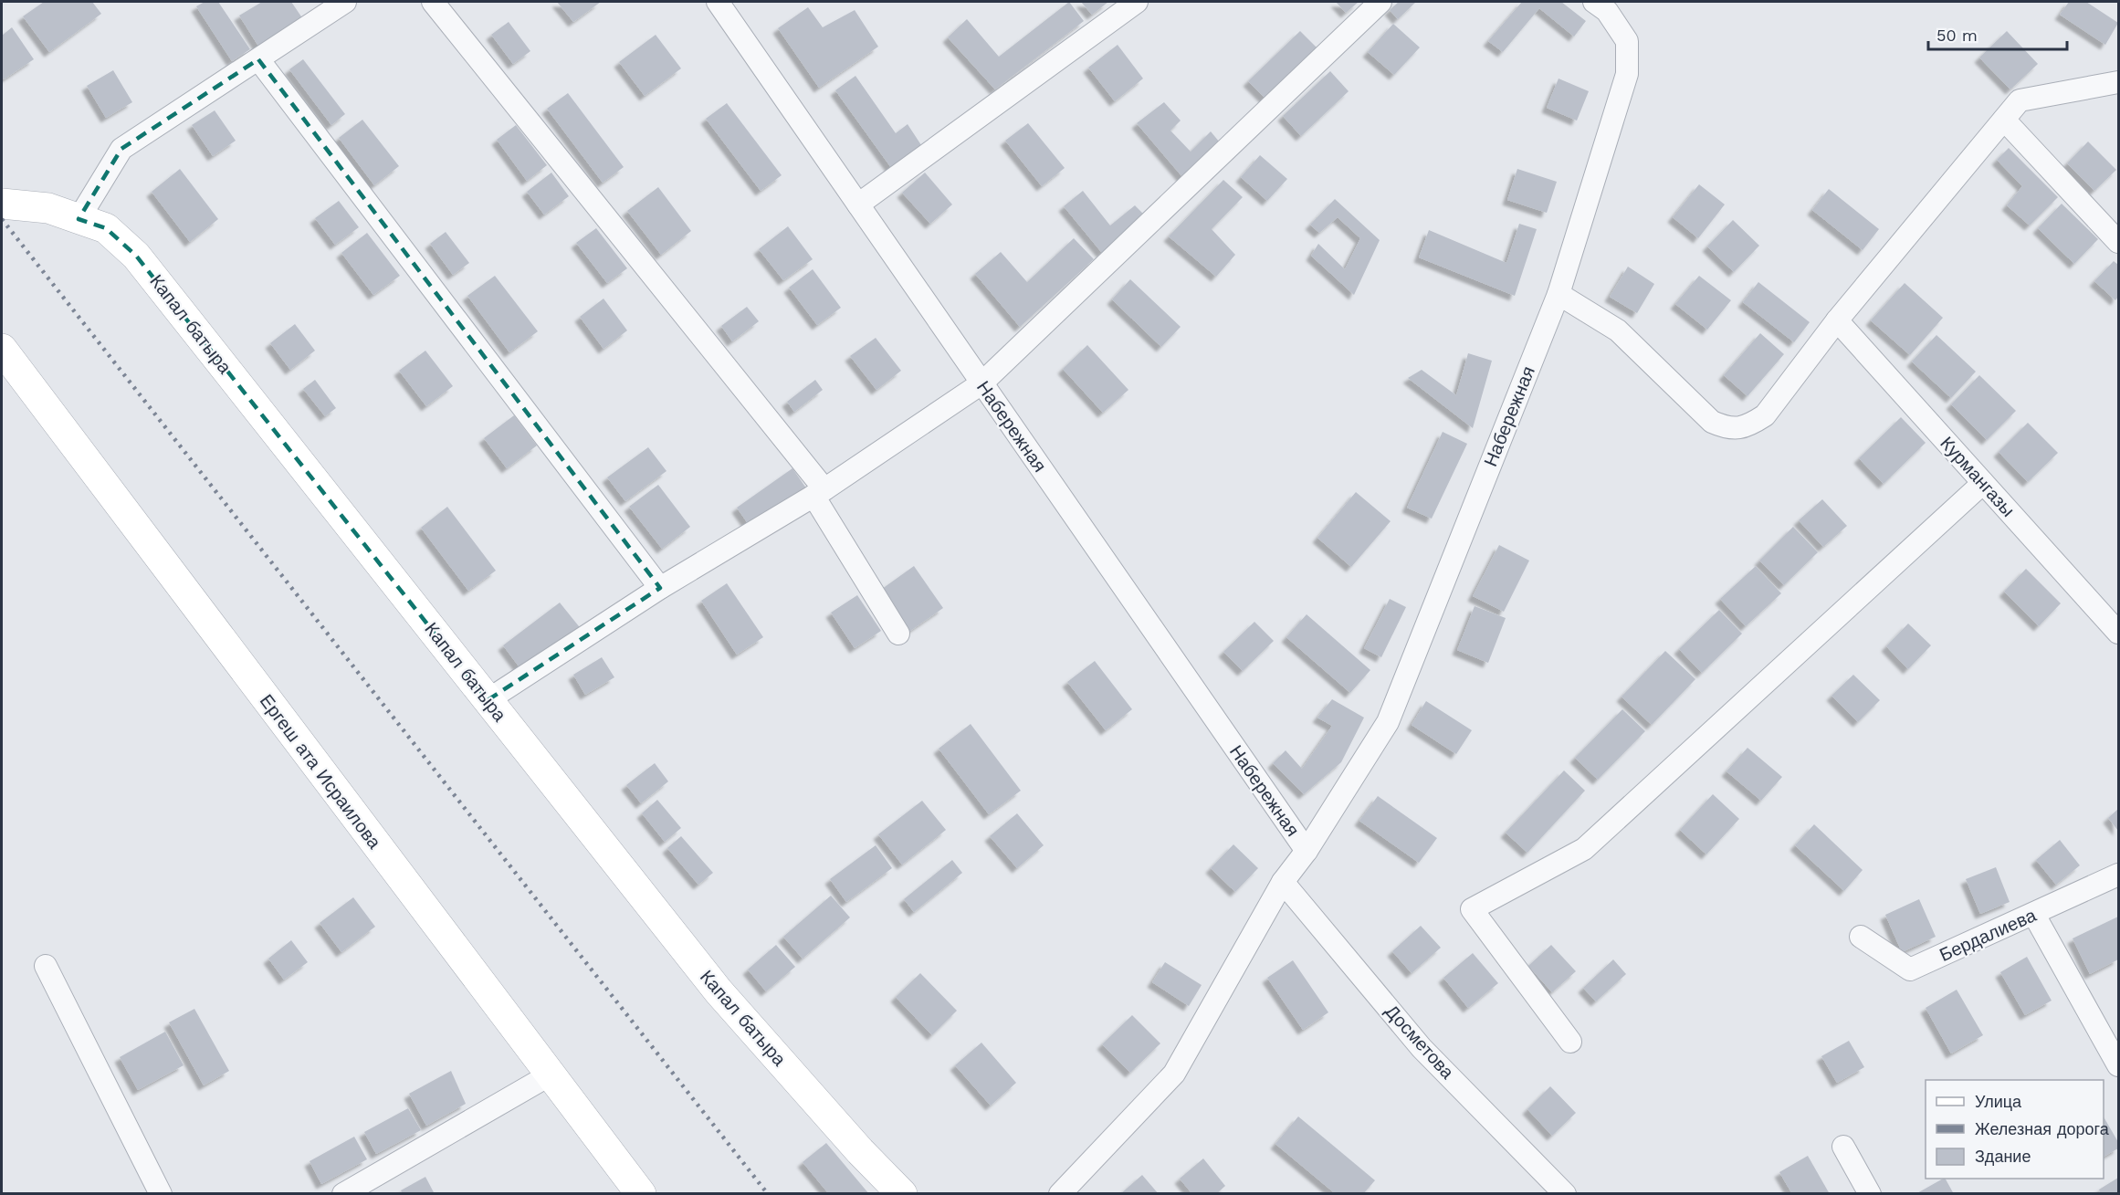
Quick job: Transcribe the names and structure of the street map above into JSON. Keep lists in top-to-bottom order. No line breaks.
{"streets":{"main road":["Капал батыра","Ергеш ата Исраилова"],"street":["Набережная","Курмангазы","Бердалиева","Досметова"]},"crossings":[["Набережная","Досметова"]],"legend":["Улица","Железная дорога","Здание"],"scale_bar":"50 m"}
